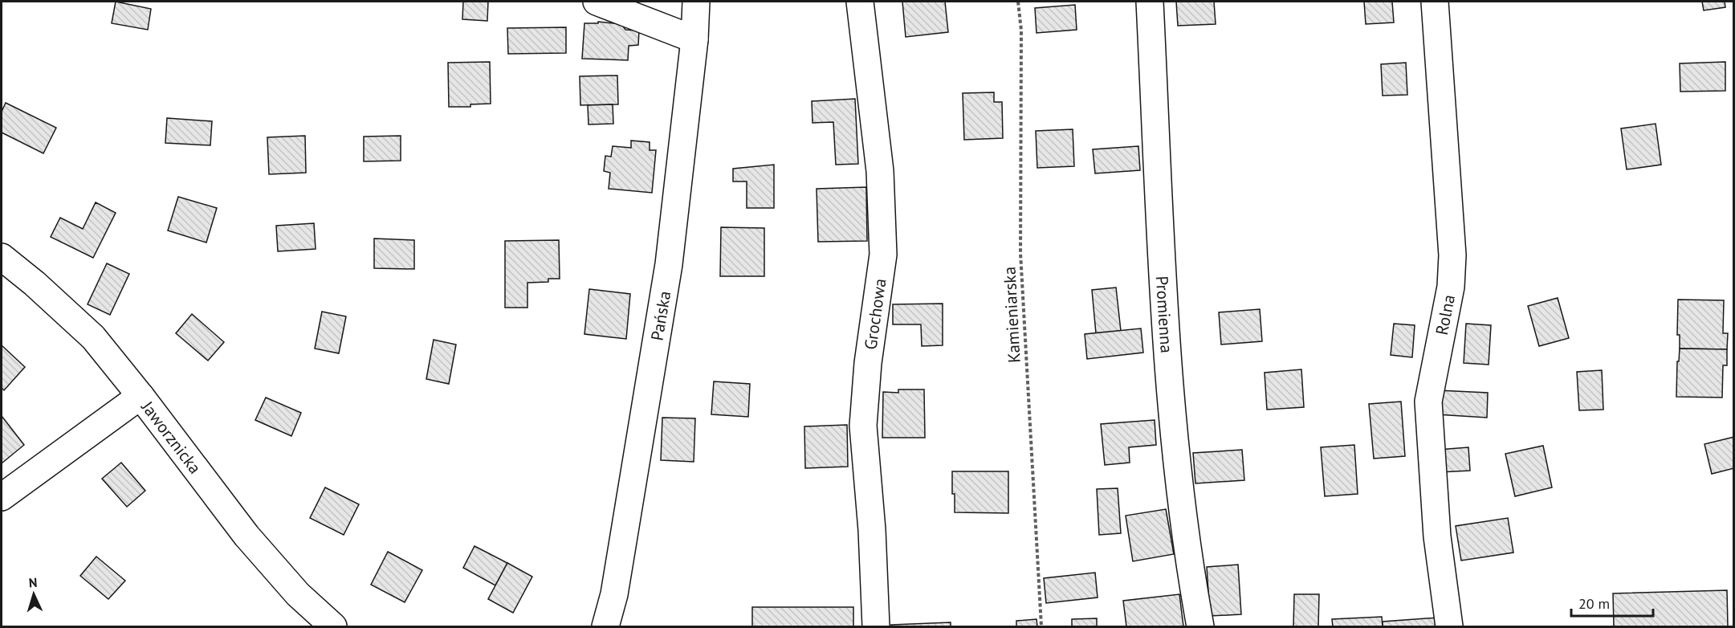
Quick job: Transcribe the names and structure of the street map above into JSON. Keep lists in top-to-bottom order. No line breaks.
{"streets":{"street":["Grochowa","Promienna","Rolna","Pańska","Jaworznicka"],"path":["Kamieniarska"]},"scale_bar":"20 m","north":"top"}
